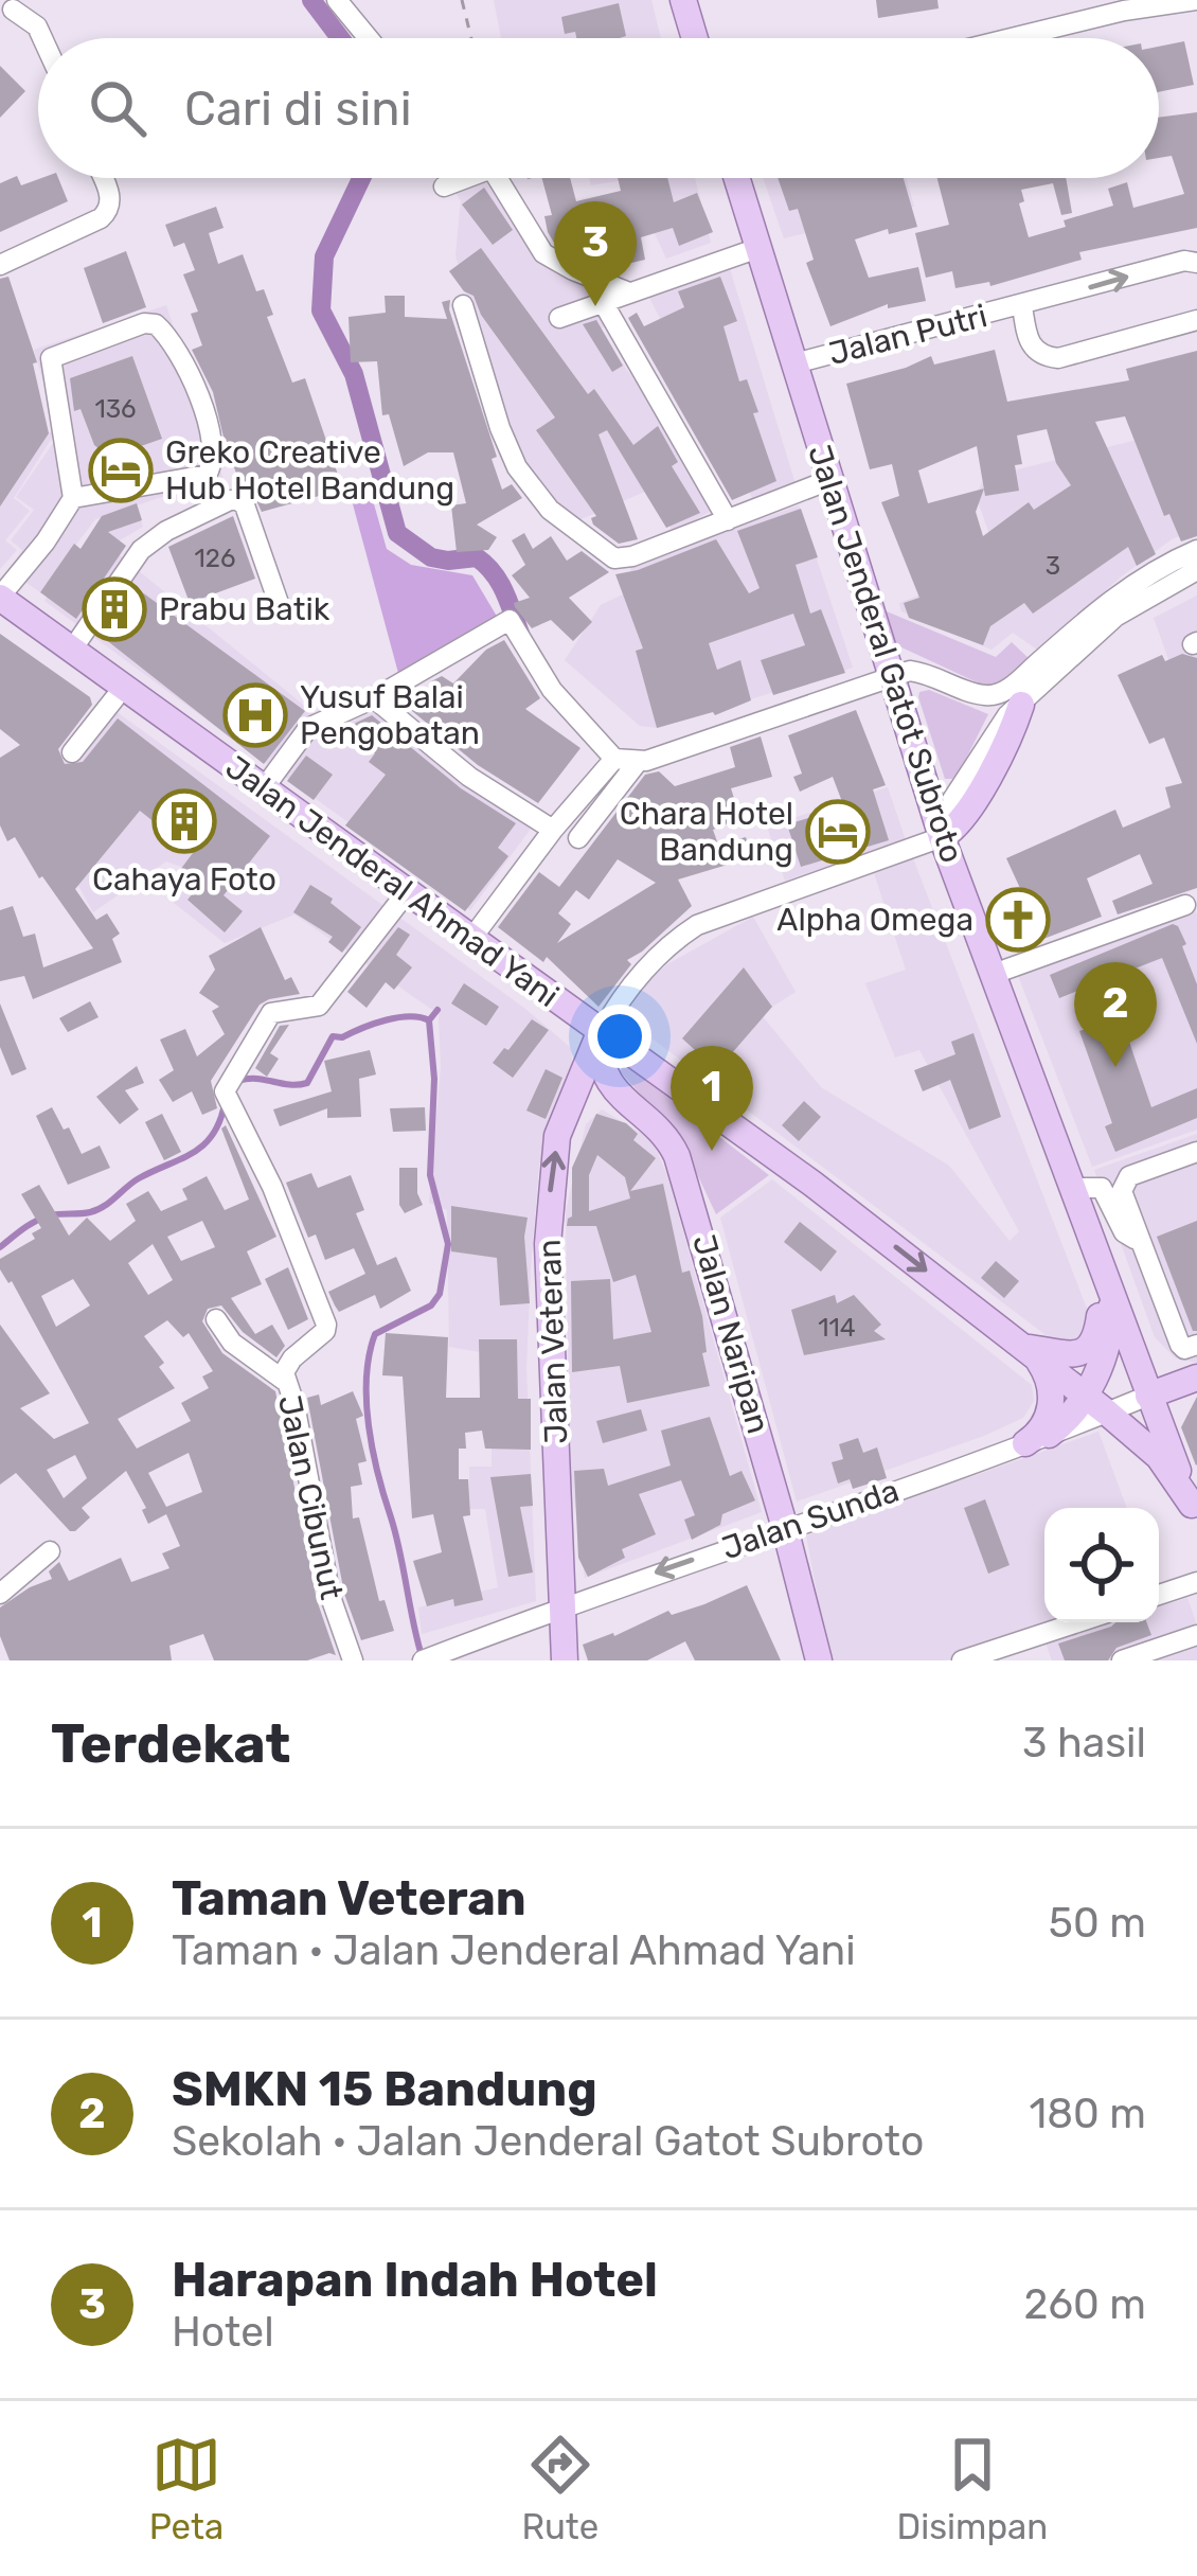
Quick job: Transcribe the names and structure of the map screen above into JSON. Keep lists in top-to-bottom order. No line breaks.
{"streets":{"main road":["Jalan Jenderal Gatot Subroto","Jalan Jenderal Ahmad Yani","Jalan Naripan","Jalan Veteran","Jalan Sunda"],"street":["Jalan Putri","Jalan Cibunut"]},"crossings":[["Jalan Putri","Jalan Jenderal Gatot Subroto"],["Jalan Jenderal Gatot Subroto","Jalan Jenderal Ahmad Yani"],["Jalan Jenderal Gatot Subroto","Jalan Sunda"],["Jalan Jenderal Ahmad Yani","Jalan Naripan"],["Jalan Jenderal Ahmad Yani","Jalan Veteran"],["Jalan Jenderal Ahmad Yani","Jalan Cibunut"],["Jalan Jenderal Ahmad Yani","Jalan Sunda"],["Jalan Naripan","Jalan Veteran"],["Jalan Naripan","Jalan Sunda"],["Jalan Veteran","Jalan Sunda"]],"one_way":["Jalan Veteran"],"places":{"hotel":["Greko Creative Hub Hotel Bandung","Chara Hotel Bandung"],"building":["Prabu Batik","Cahaya Foto"],"hospital":["Yusuf Balai Pengobatan"],"church":["Alpha Omega"]},"house_numbers":["136","126","3","114"],"page":{"search":"Cari di sini","pins":["3","2","1"],"heading":["Terdekat","3 hasil"],"list":[{"mark":"1","name":"Taman Veteran","note":"Taman · Jalan Jenderal Ahmad Yani","value":"50 m"},{"mark":"2","name":"SMKN 15 Bandung","note":"Sekolah · Jalan Jenderal Gatot Subroto","value":"180 m"},{"mark":"3","name":"Harapan Indah Hotel","note":"Hotel","value":"260 m"}],"nav":["Peta","Rute","Disimpan"]}}
